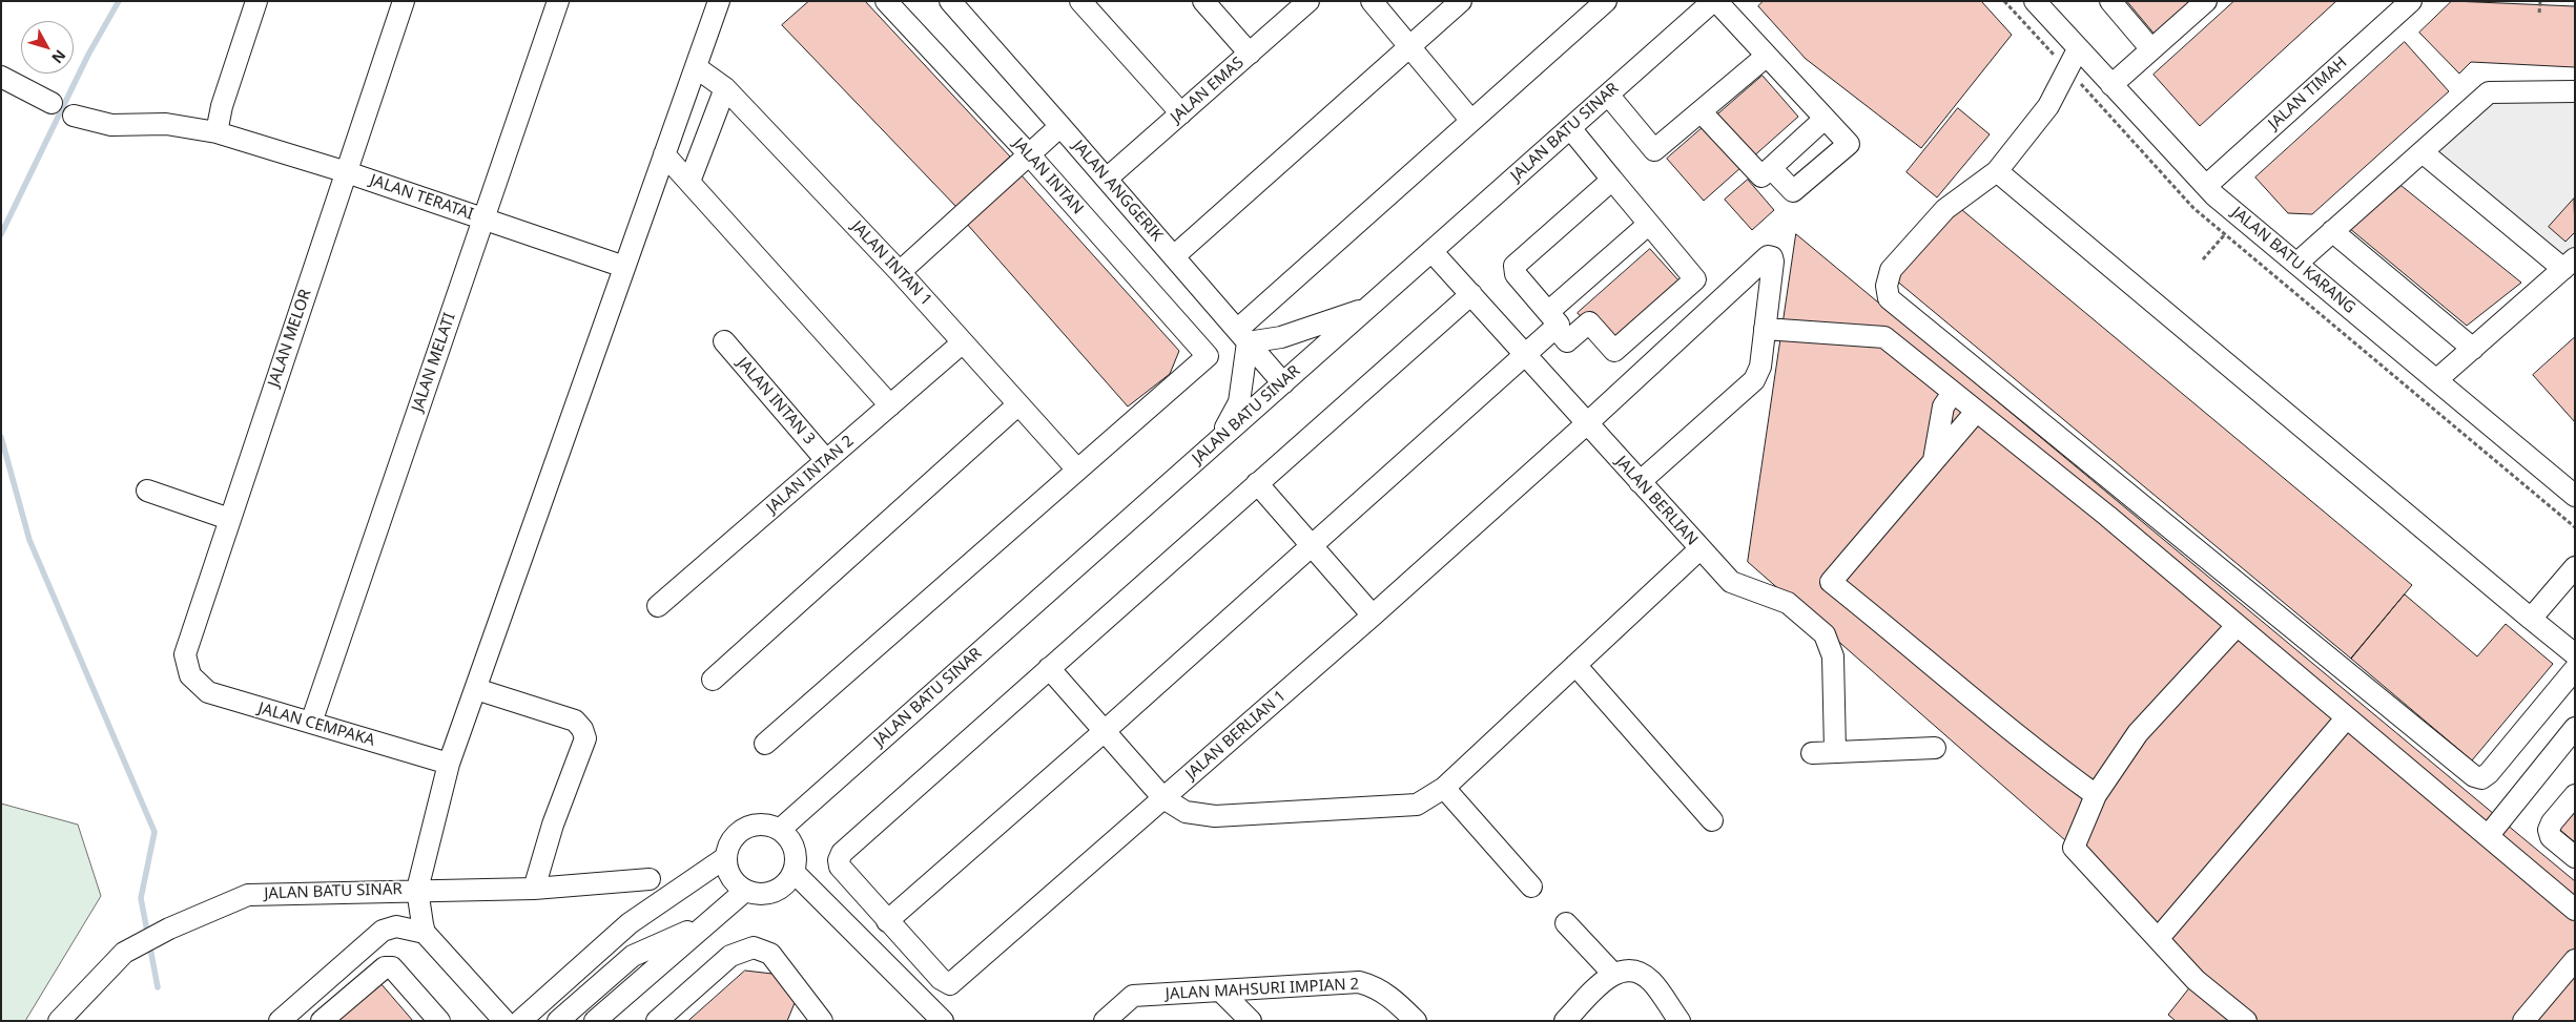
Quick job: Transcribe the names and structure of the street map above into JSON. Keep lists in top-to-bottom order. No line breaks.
{"streets":{"street":["JALAN EMAS","JALAN TIMAH","JALAN BATU SINAR","JALAN INTAN","JALAN ANGGERIK","JALAN TERATAI","JALAN BATU KARANG","JALAN INTAN 1","JALAN MELOR","JALAN MELATI","JALAN INTAN 3","JALAN INTAN 2","JALAN BERLIAN","JALAN CEMPAKA","JALAN BERLIAN 1","JALAN MAHSURI IMPIAN 2"]},"crossings":[["JALAN EMAS","JALAN ANGGERIK"],["JALAN TIMAH","JALAN BATU KARANG"],["JALAN BATU SINAR","JALAN ANGGERIK"],["JALAN BATU SINAR","JALAN BERLIAN"],["JALAN INTAN","JALAN INTAN 1"],["JALAN TERATAI","JALAN MELOR"],["JALAN TERATAI","JALAN MELATI"],["JALAN INTAN 1","JALAN INTAN 2"],["JALAN MELOR","JALAN CEMPAKA"],["JALAN MELATI","JALAN CEMPAKA"],["JALAN INTAN 3","JALAN INTAN 2"],["JALAN BERLIAN","JALAN BERLIAN 1"]],"north":"bottom right"}
